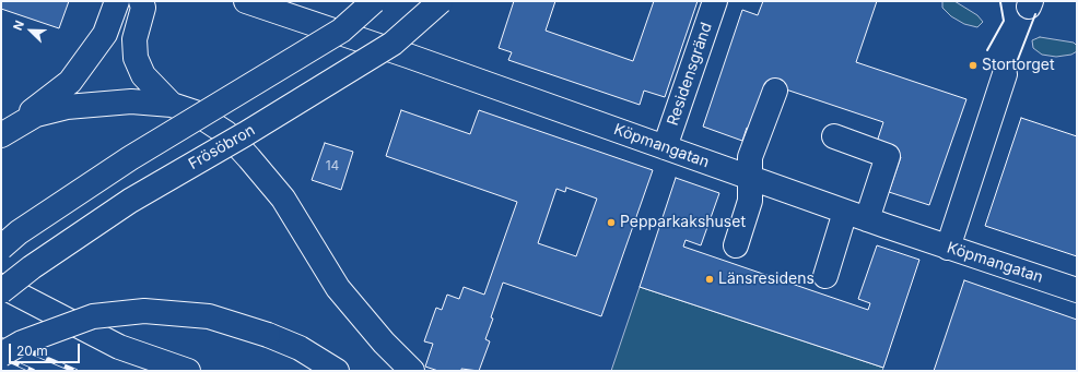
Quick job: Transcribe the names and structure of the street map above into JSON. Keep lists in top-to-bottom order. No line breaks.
{"streets":{"main road":["Residensgränd","Köpmangatan","Frösöbron"]},"crossings":[["Residensgränd","Köpmangatan"]],"places":["Stortorget","Pepparkakshuset","Länsresidens"],"house_numbers":["14"],"scale_bar":"20 m","north":"top left"}
